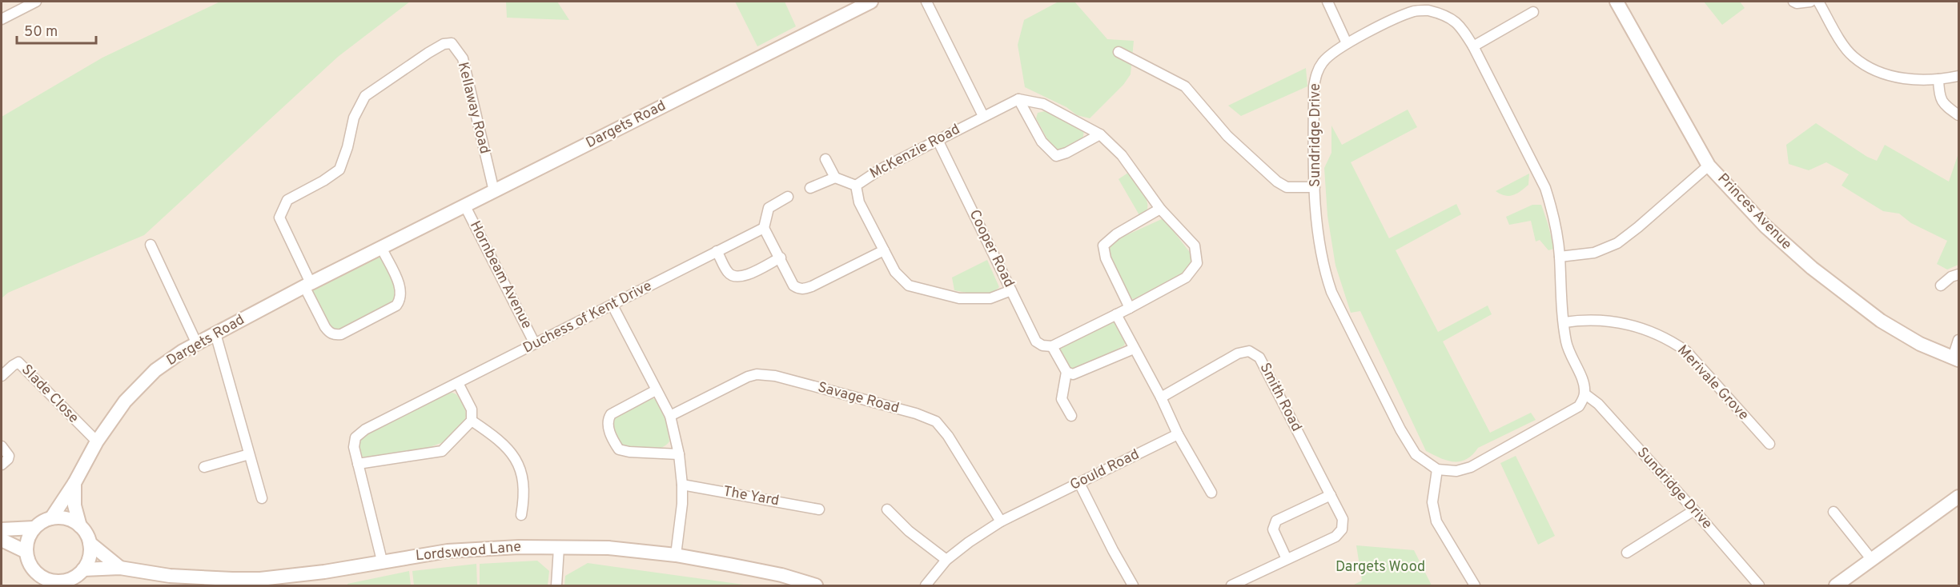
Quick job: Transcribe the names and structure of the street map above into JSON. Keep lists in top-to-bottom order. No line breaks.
{"streets":{"street":["Kellaway Road","Dargets Road","Sundridge Drive","McKenzie Road","Princes Avenue","Cooper Road","Hornbeam Avenue","Duchess of Kent Drive","Merivale Grove","Slade Close","Smith Road","Savage Road","Gould Road","The Yard","Lordswood Lane"]},"crossings":[["Kellaway Road","Dargets Road"],["Dargets Road","Hornbeam Avenue"],["Dargets Road","Slade Close"],["Dargets Road","Lordswood Lane"],["Sundridge Drive","Merivale Grove"],["McKenzie Road","Cooper Road"],["Hornbeam Avenue","Duchess of Kent Drive"],["Duchess of Kent Drive","Lordswood Lane"],["Savage Road","Gould Road"]],"parks":["Dargets Wood"],"scale_bar":"50 m"}
